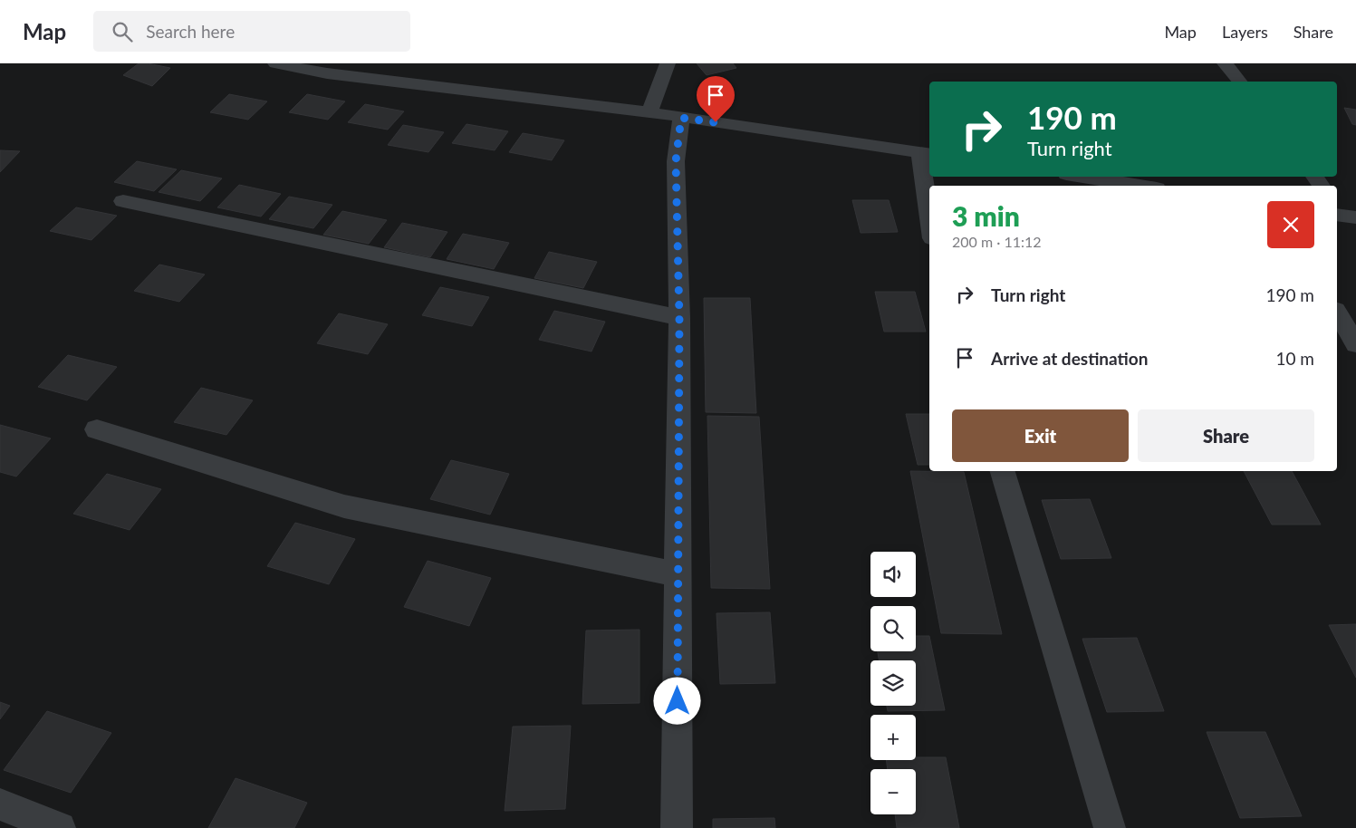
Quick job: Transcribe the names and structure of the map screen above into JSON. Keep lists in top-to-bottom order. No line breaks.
{"page":{"header":"Map","search":"Search here","nav":["Map","Layers","Share"],"turn":["190 m","Turn right"],"heading":["3 min","200 m · 11:12"],"list":[{"name":"Turn right","value":"190 m"},{"name":"Arrive at destination","value":"10 m"}],"buttons":["Exit","Share"],"map_buttons":["+","−"]}}
